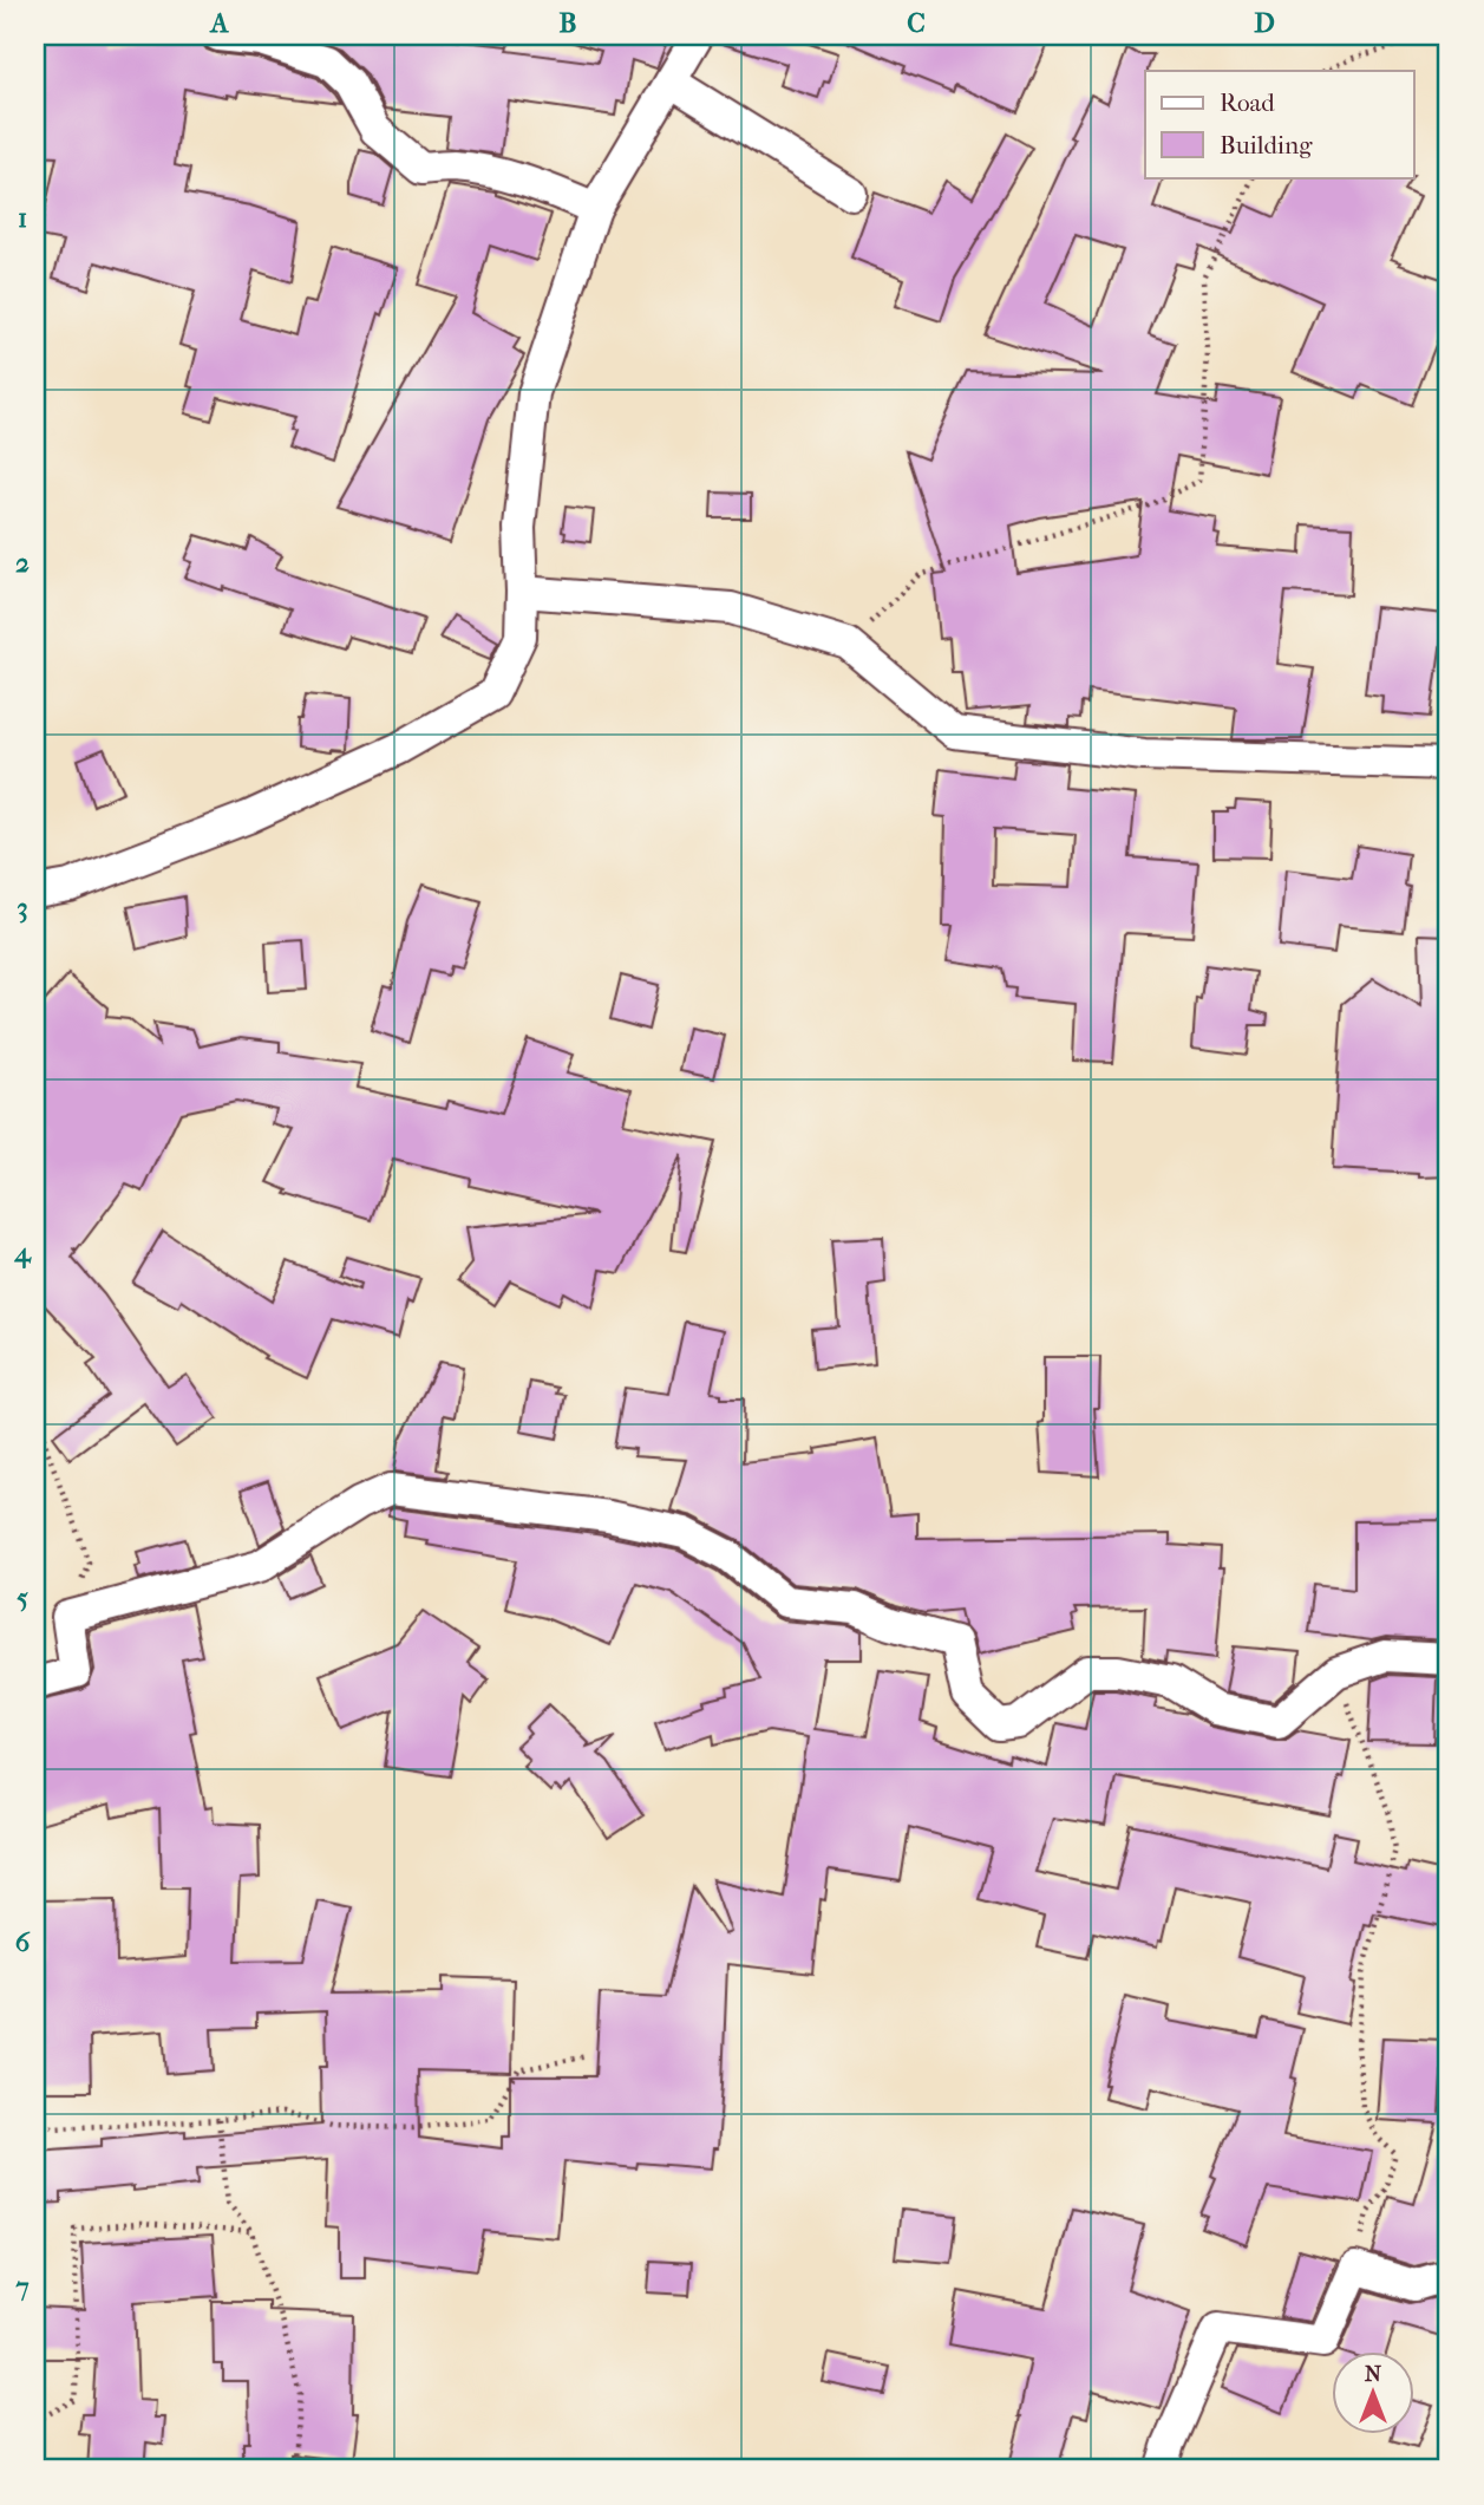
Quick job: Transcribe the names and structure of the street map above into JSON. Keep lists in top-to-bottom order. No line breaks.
{"legend":["Road","Building"],"north":"top","grid":{"columns":["A","B","C","D"],"rows":["1","2","3","4","5","6","7"]}}
